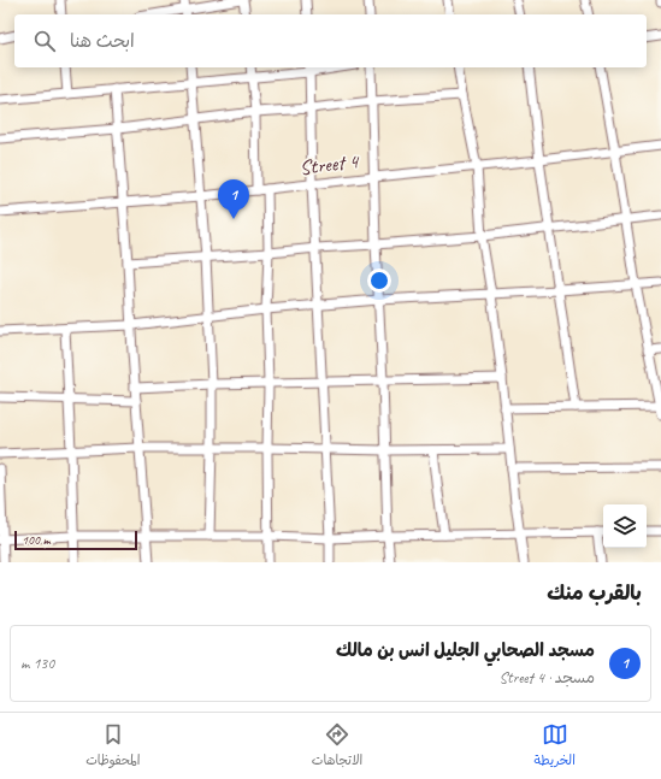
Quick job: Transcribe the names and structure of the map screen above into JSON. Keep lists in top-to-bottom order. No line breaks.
{"streets":{"street":["Street 4"]},"scale_bar":"100 m","page":{"search":"ابحث هنا","pins":"1","scale":"100 m","heading":"بالقرب منك","list":[{"mark":"1","name":"مسجد الصحابي الجليل انس بن مالك","note":"مسجد · Street 4","value":"130 m"}],"nav":["الخريطة","الاتجاهات","المحفوظات"]}}
